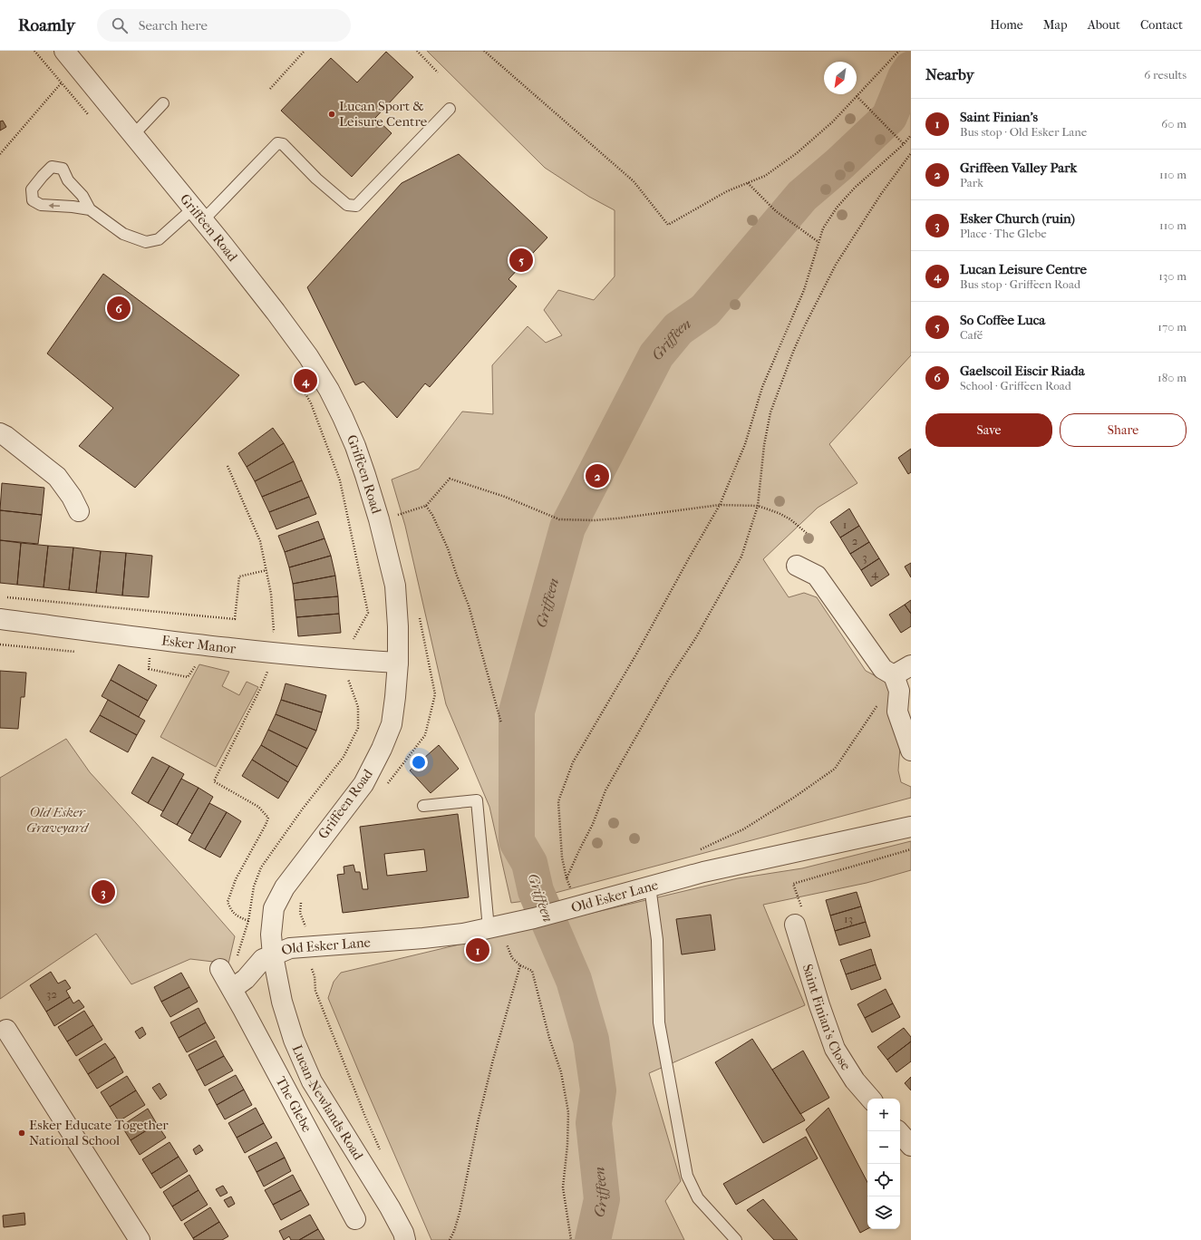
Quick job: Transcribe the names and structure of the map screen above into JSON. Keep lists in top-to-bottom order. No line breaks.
{"streets":{"street":["Griffeen Road","Esker Manor","Old Esker Lane","Saint Finian's Close","Lucan-Newlands Road","The Glebe"]},"crossings":[["Griffeen Road","Esker Manor"],["Griffeen Road","Old Esker Lane"],["Griffeen Road","Lucan-Newlands Road"],["Old Esker Lane","Lucan-Newlands Road"]],"water":["Griffeen"],"parks":["Old Esker Graveyard"],"places":["Lucan Sport & Leisure Centre","Esker Educate Together National School"],"house_numbers":["1","2","3","4","13","32"],"north":"bottom left","page":{"header":"Roamly","search":"Search here","nav":["Home","Map","About","Contact"],"heading":["Nearby","6 results"],"list":[{"mark":"1","name":"Saint Finian's","note":"Bus stop · Old Esker Lane","value":"60 m"},{"mark":"2","name":"Griffeen Valley Park","note":"Park","value":"110 m"},{"mark":"3","name":"Esker Church (ruin)","note":"Place · The Glebe","value":"110 m"},{"mark":"4","name":"Lucan Leisure Centre","note":"Bus stop · Griffeen Road","value":"130 m"},{"mark":"5","name":"So Coffee Luca","note":"Café","value":"170 m"},{"mark":"6","name":"Gaelscoil Eiscir Riada","note":"School · Griffeen Road","value":"180 m"}],"pins":["5","6","4","2","3","1"],"buttons":["Save","Share"],"map_buttons":["+","−"]}}
